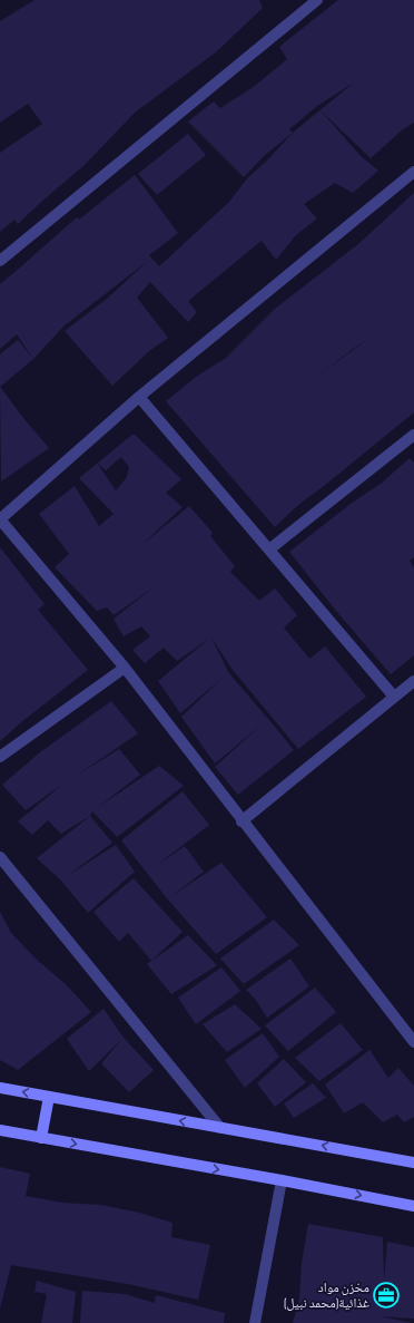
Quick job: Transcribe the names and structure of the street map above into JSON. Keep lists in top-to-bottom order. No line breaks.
{"places":{"office":["مخزن مواد غذائية(محمد نبيل)"]}}
